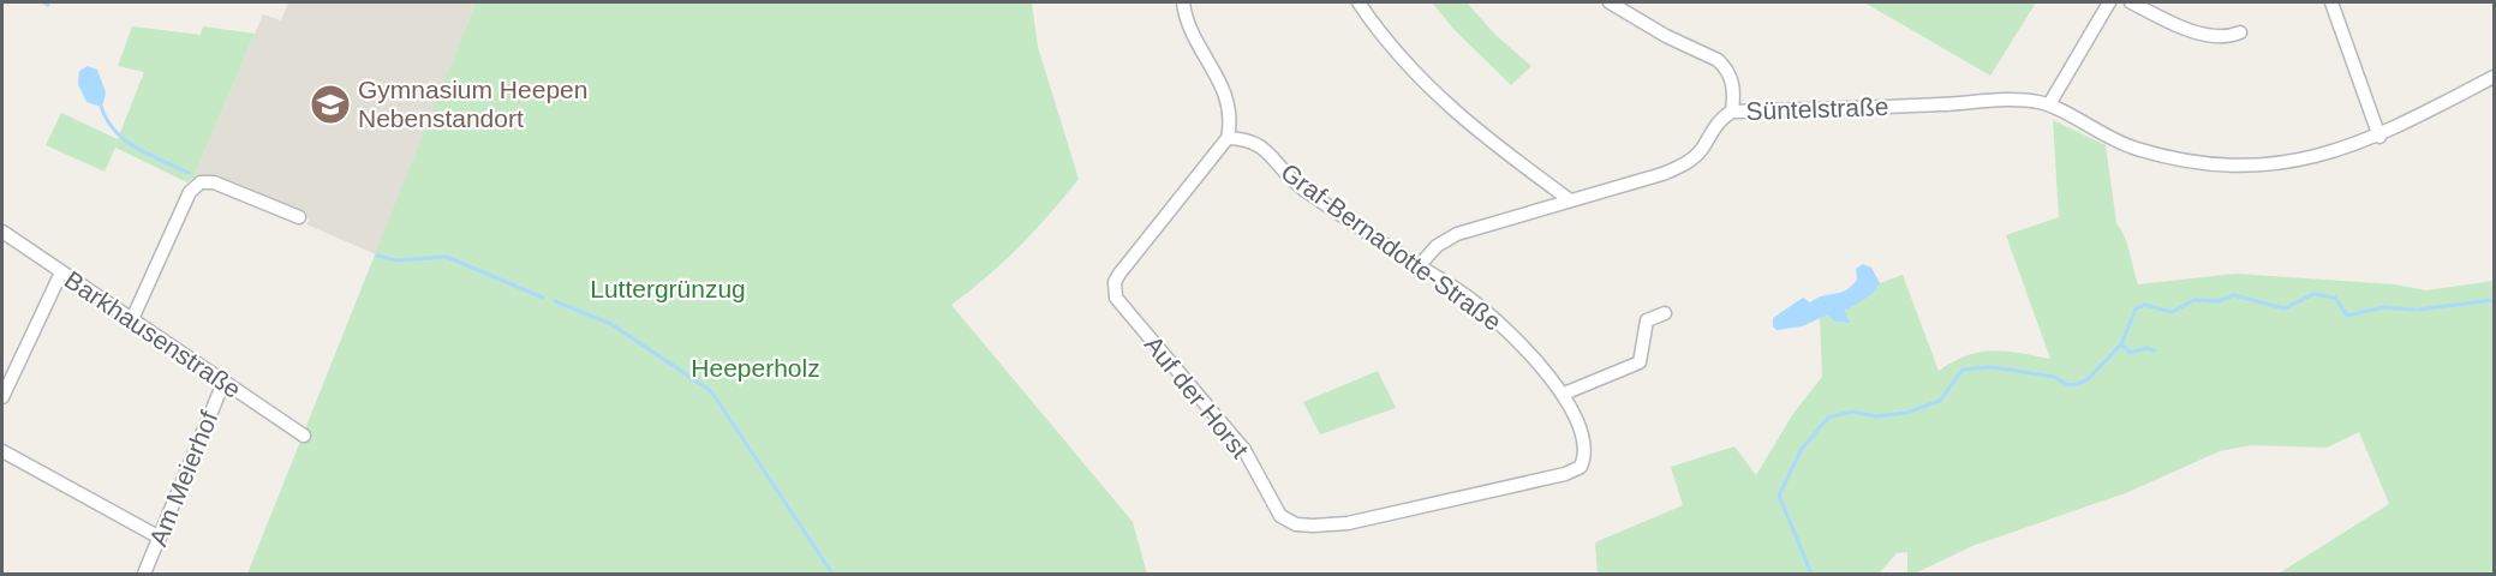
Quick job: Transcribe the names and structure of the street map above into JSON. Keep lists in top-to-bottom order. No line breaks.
{"streets":{"street":["Süntelstraße","Graf-Bernadotte-Straße","Barkhausenstraße","Auf der Horst","Am Meierhof"]},"crossings":[["Süntelstraße","Graf-Bernadotte-Straße"],["Graf-Bernadotte-Straße","Auf der Horst"],["Barkhausenstraße","Am Meierhof"]],"parks":["Luttergrünzug","Heeperholz"],"places":{"school or university":["Gymnasium Heepen Nebenstandort"]}}
